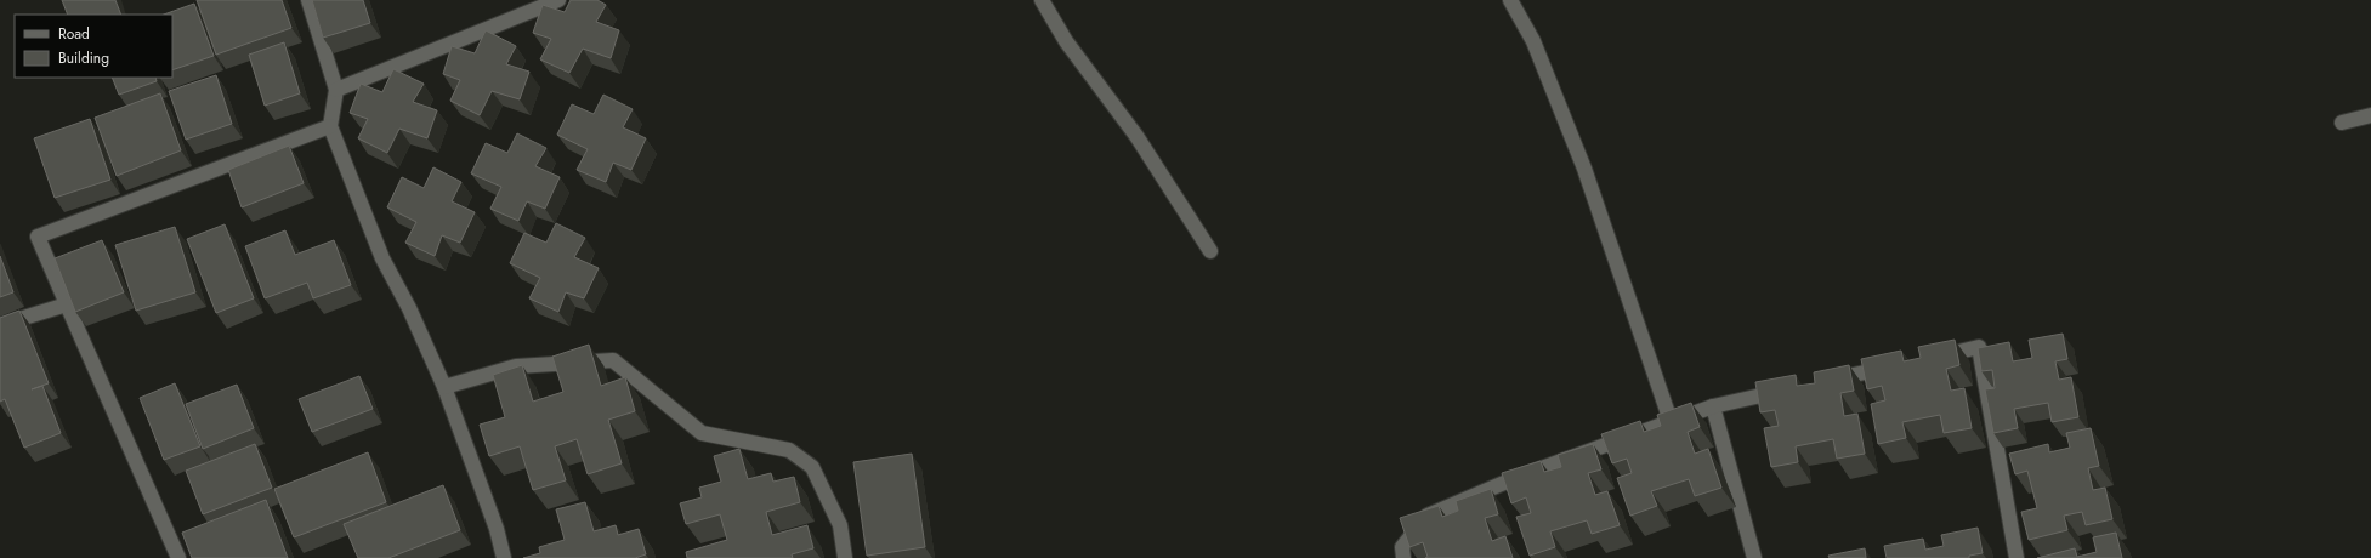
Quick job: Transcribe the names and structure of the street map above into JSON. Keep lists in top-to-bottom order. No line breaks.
{"legend":["Road","Building"]}
